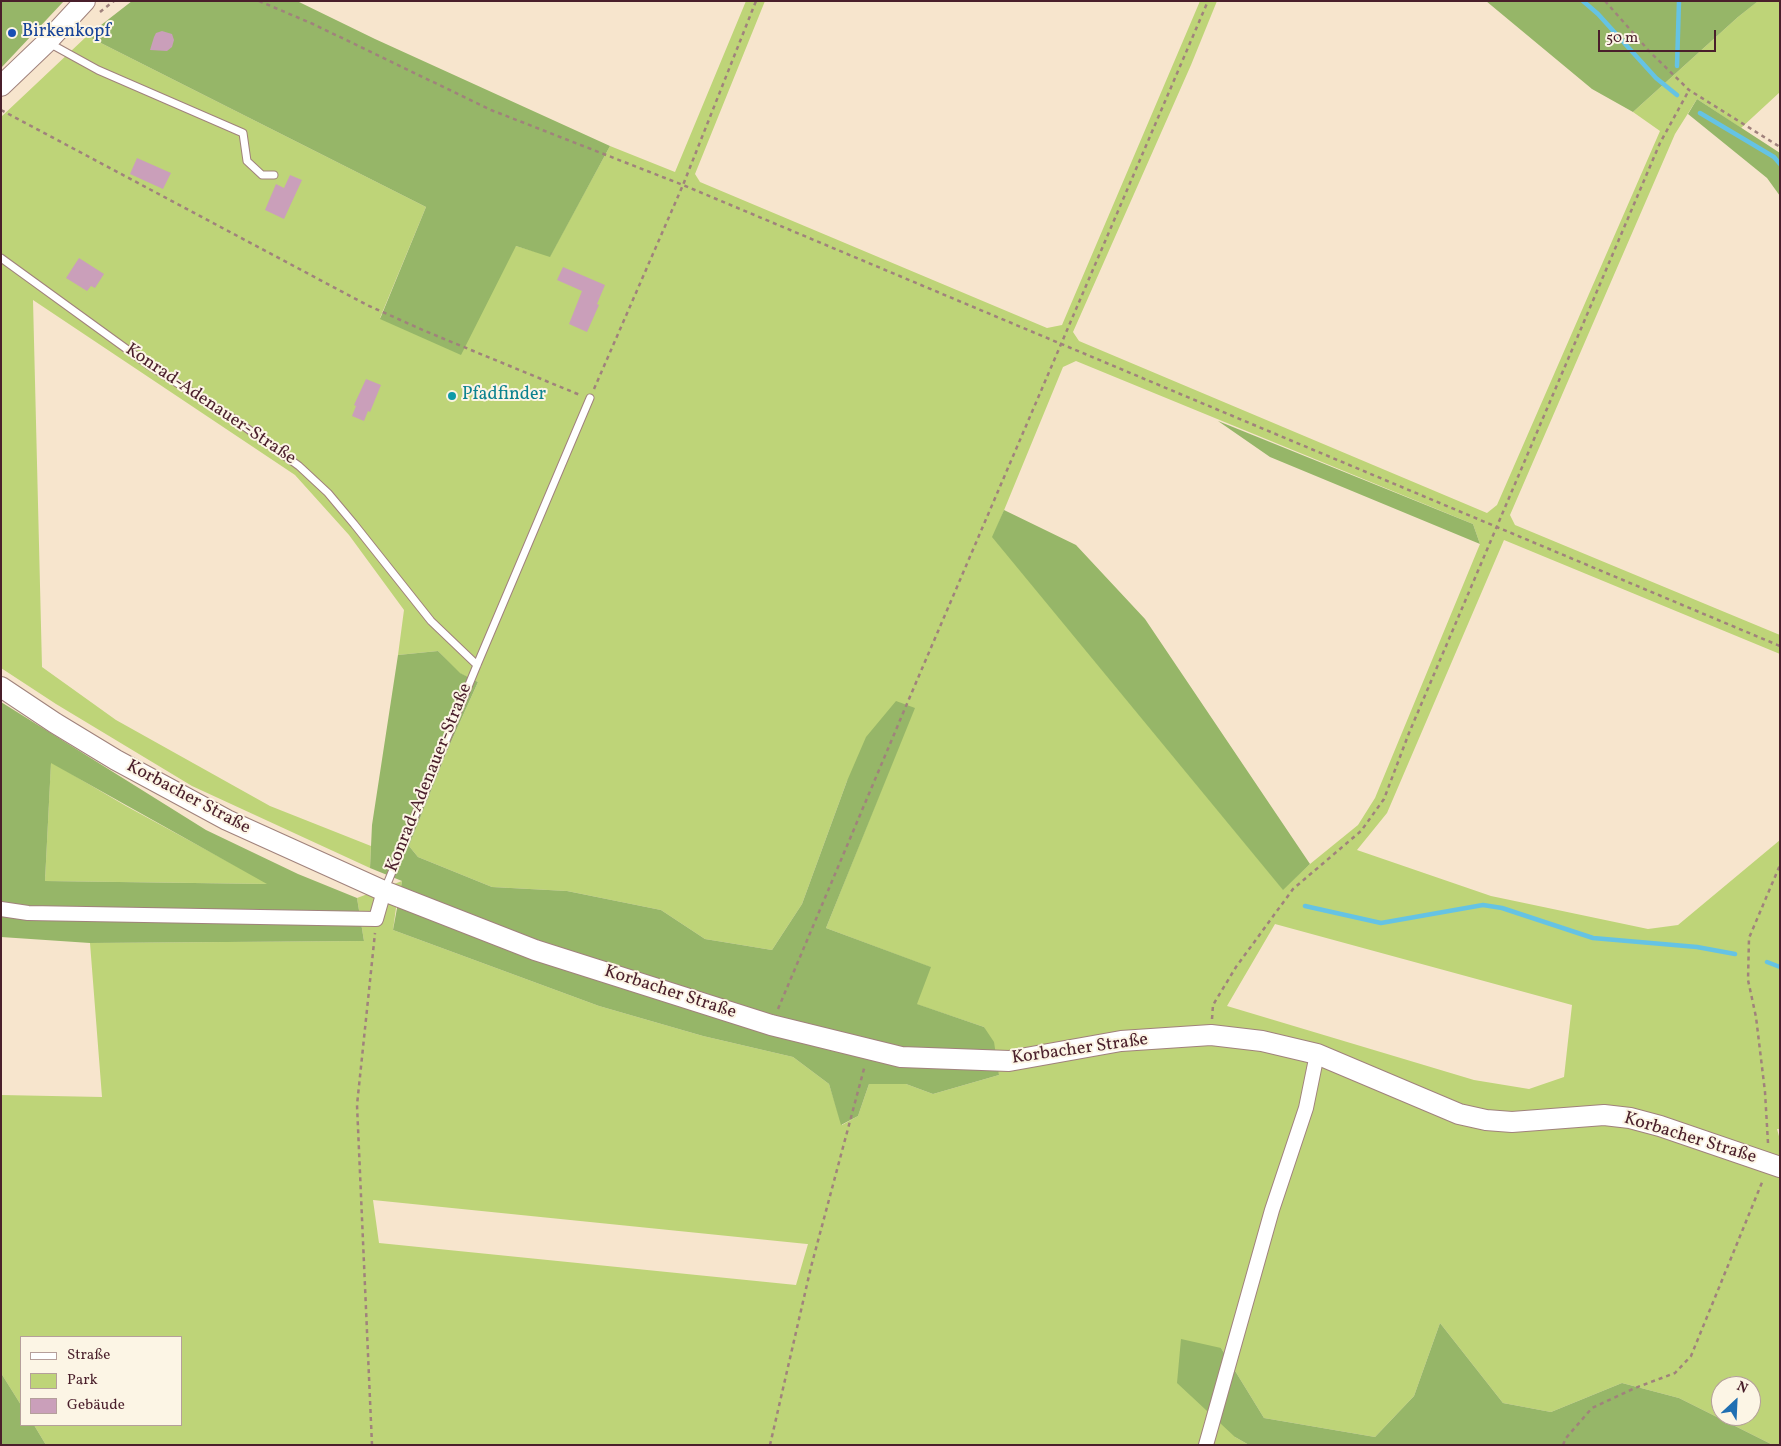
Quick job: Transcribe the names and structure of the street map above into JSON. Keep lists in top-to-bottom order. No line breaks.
{"streets":{"street":["Korbacher Straße"],"lane":["Konrad-Adenauer-Straße"]},"crossings":[["Konrad-Adenauer-Straße","Korbacher Straße"]],"places":["Birkenkopf","Pfadfinder"],"legend":["Straße","Park","Gebäude"],"scale_bar":"50 m","north":"top right"}
